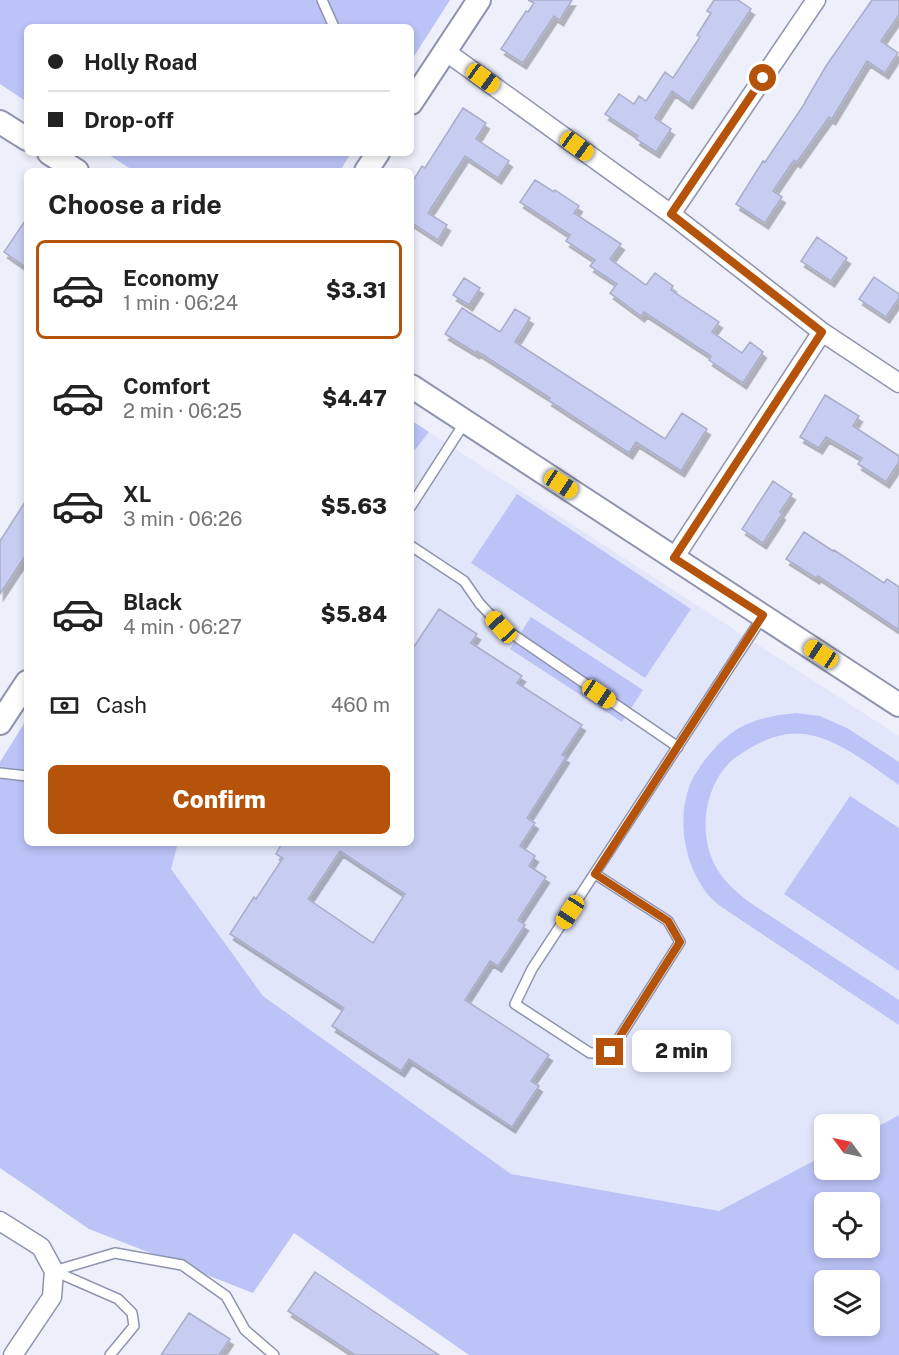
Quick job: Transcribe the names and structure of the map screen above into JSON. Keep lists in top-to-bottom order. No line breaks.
{"north":"top left","page":{"banner":["Holly Road","Drop-off"],"heading":"Choose a ride","list":[{"name":"Economy","note":"1 min · 06:24","value":"$3.31"},{"name":"Comfort","note":"2 min · 06:25","value":"$4.47"},{"name":"XL","note":"3 min · 06:26","value":"$5.63"},{"name":"Black","note":"4 min · 06:27","value":"$5.84"}],"pay":["Cash","460 m"],"buttons":"Confirm","bubble":"2 min"}}
